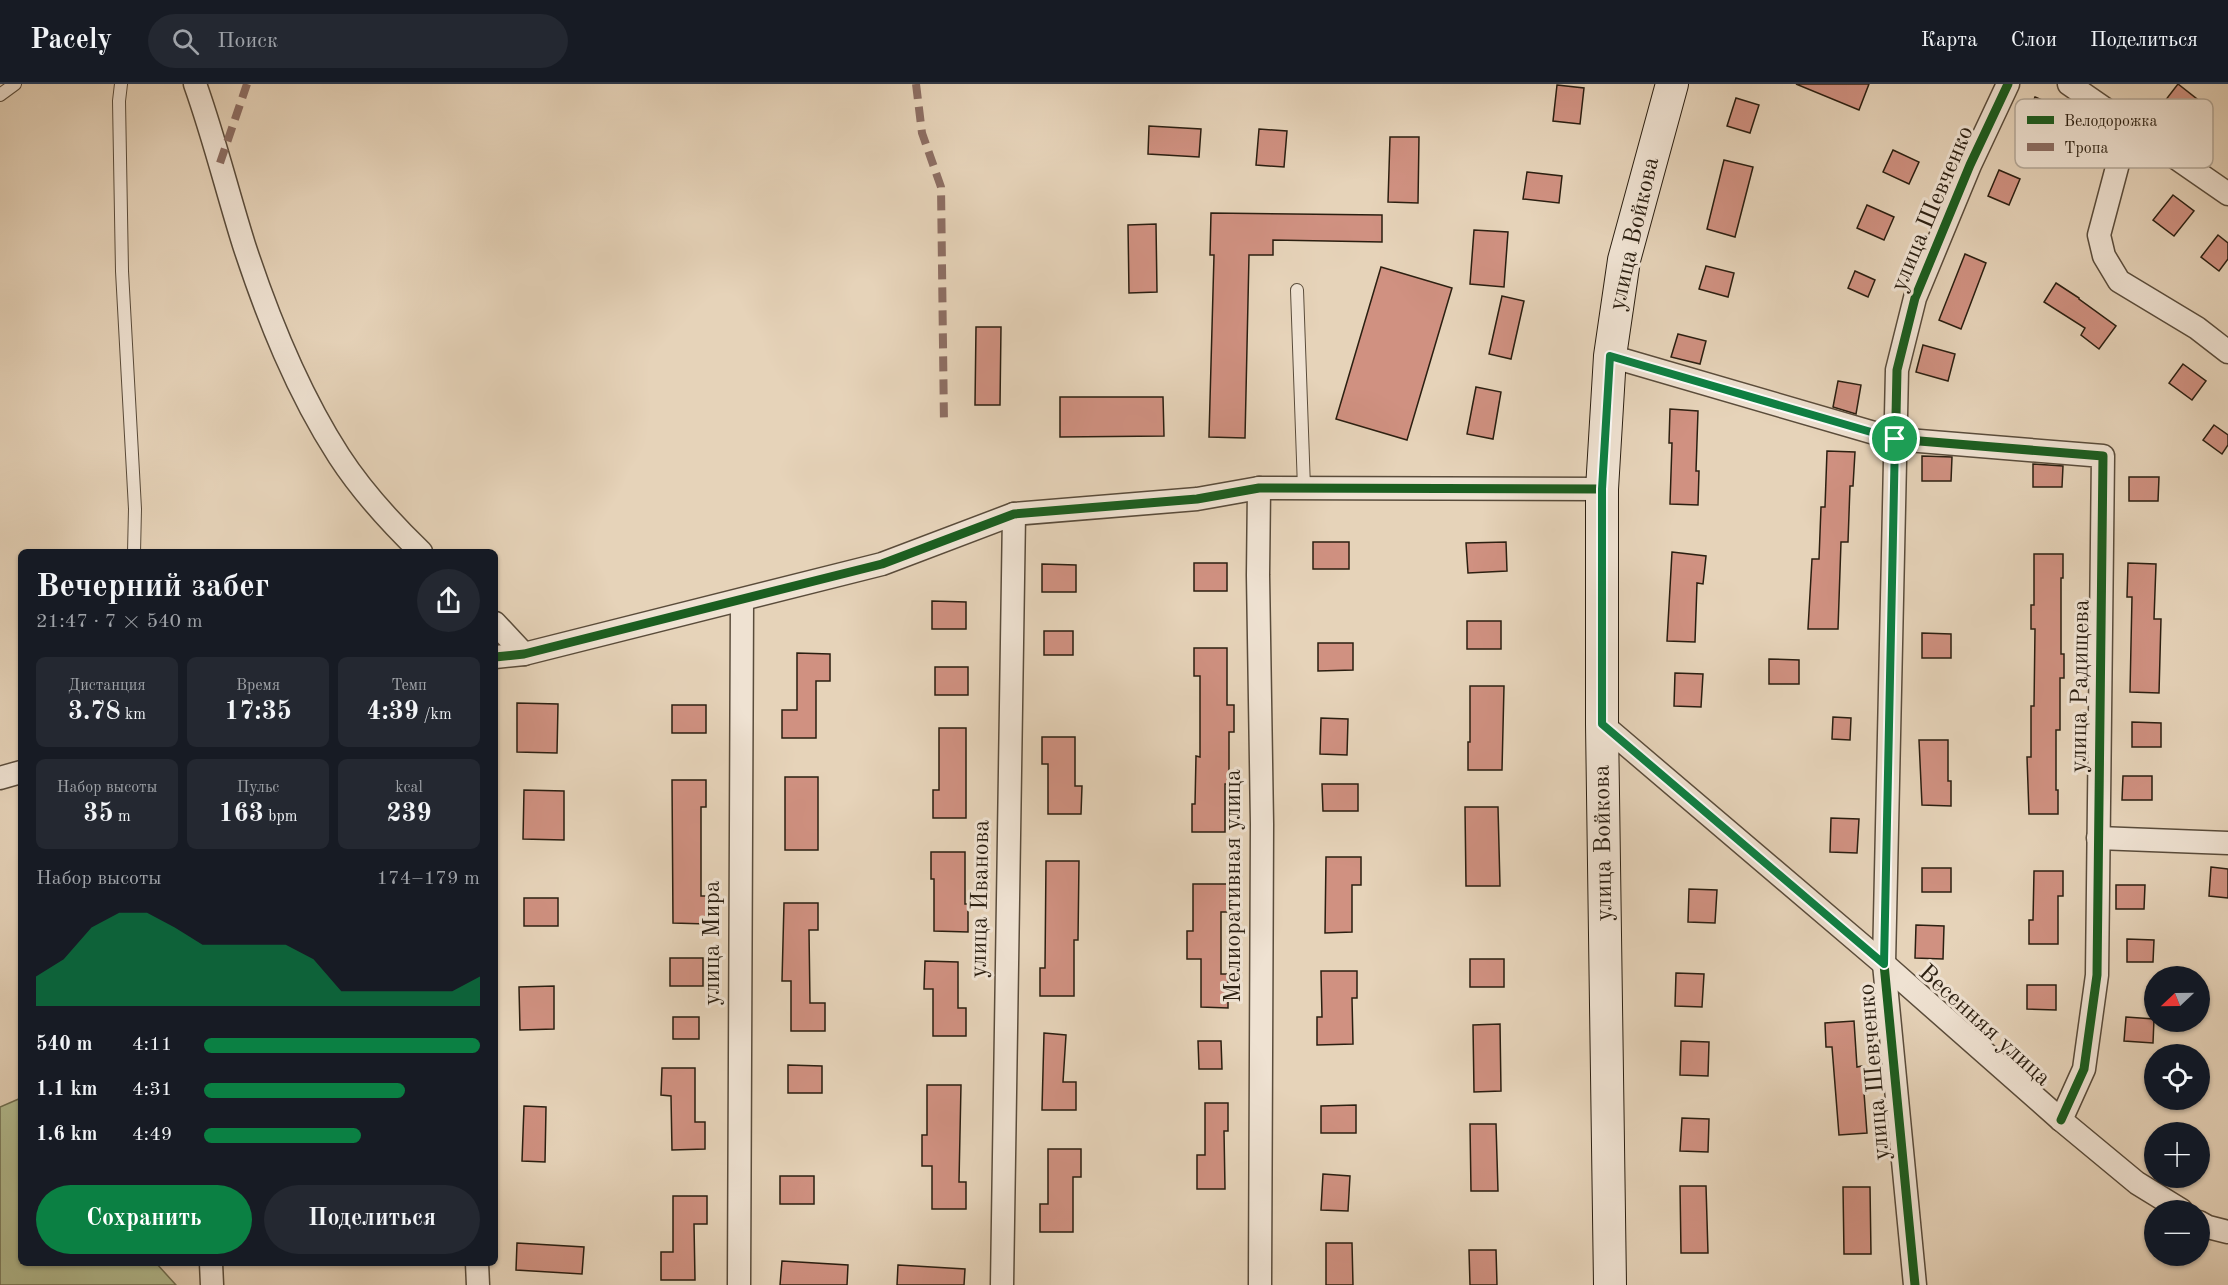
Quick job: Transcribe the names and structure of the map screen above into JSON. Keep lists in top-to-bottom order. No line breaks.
{"streets":{"main road":["улица Войкова"],"street":["улица Шевченко","улица Радищева","Мелиоративная улица","улица Иванова","улица Мира","Весенняя улица"]},"crossings":[["улица Шевченко","улица Радищева"],["улица Шевченко","Весенняя улица"],["улица Войкова","Весенняя улица"],["улица Радищева","Весенняя улица"]],"legend":["Велодорожка","Тропа"],"north":"left","page":{"header":"Pacely","search":"Поиск","nav":["Карта","Слои","Поделиться"],"heading":["Вечерний забег","21:47 · 7 × 540 m"],"stats":[["Дистанция","3.78 km"],["Время","17:35"],["Темп","4:39 /km"],["Набор высоты","35 m"],["Пульс","163 bpm"],["kcal","239"]],"chart":["Набор высоты","174–179 m"],"map_buttons":["+","−"],"list":[{"name":"540 m","note":"4:11"},{"name":"1.1 km","note":"4:31"},{"name":"1.6 km","note":"4:49"}],"buttons":["Сохранить","Поделиться"]}}
